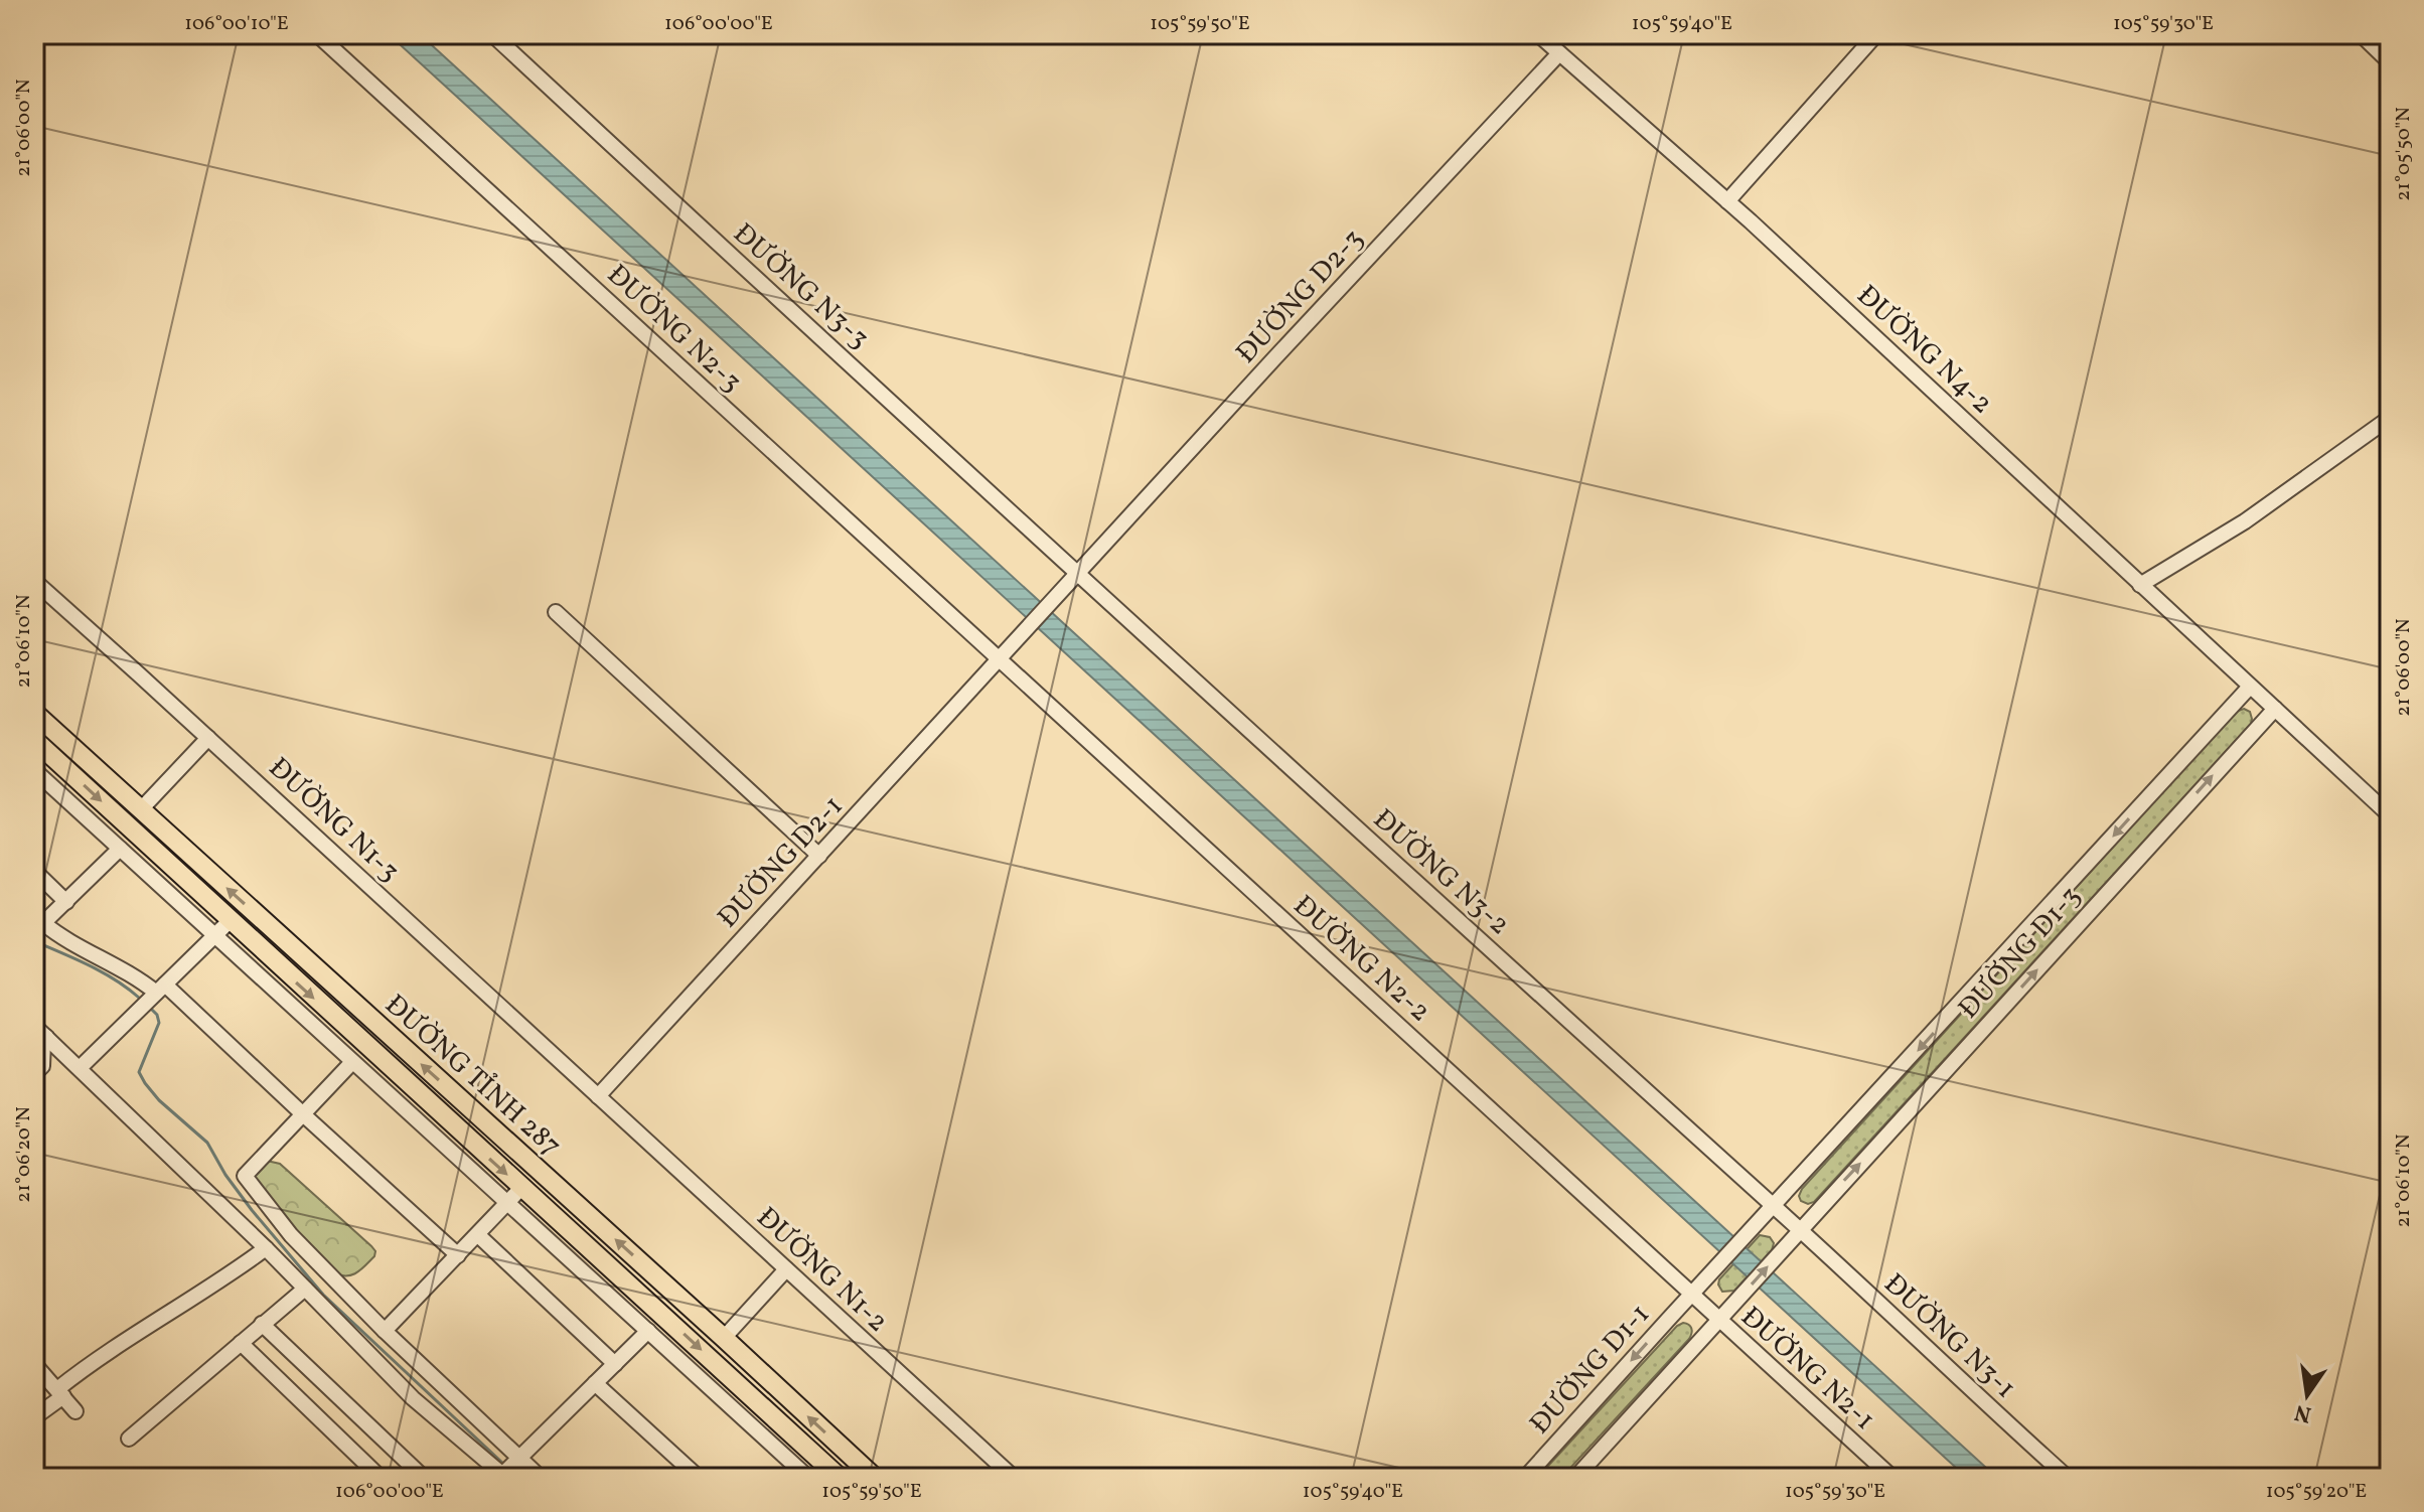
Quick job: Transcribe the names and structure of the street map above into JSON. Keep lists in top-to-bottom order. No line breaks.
{"streets":{"main road":["ĐƯỜNG TỈNH 287"],"street":["ĐƯỜNG N3-3","ĐƯỜNG D2-3","ĐƯỜNG N2-3","ĐƯỜNG N4-2","ĐƯỜNG N1-3","ĐƯỜNG D2-1","ĐƯỜNG N3-2","ĐƯỜNG D1-3","ĐƯỜNG N2-2","ĐƯỜNG N1-2","ĐƯỜNG N3-1","ĐƯỜNG N2-1","ĐƯỜNG D1-1"]},"crossings":[["ĐƯỜNG N3-3","ĐƯỜNG D2-3"],["ĐƯỜNG N3-3","ĐƯỜNG N3-2"],["ĐƯỜNG D2-3","ĐƯỜNG N2-3"],["ĐƯỜNG D2-3","ĐƯỜNG N4-2"],["ĐƯỜNG D2-3","ĐƯỜNG D2-1"],["ĐƯỜNG D2-3","ĐƯỜNG N3-2"],["ĐƯỜNG D2-3","ĐƯỜNG N2-2"],["ĐƯỜNG N2-3","ĐƯỜNG D2-1"],["ĐƯỜNG N2-3","ĐƯỜNG N2-2"],["ĐƯỜNG N4-2","ĐƯỜNG D1-3"],["ĐƯỜNG N1-3","ĐƯỜNG D2-1"],["ĐƯỜNG N1-3","ĐƯỜNG N1-2"],["ĐƯỜNG D2-1","ĐƯỜNG N2-2"],["ĐƯỜNG D2-1","ĐƯỜNG N1-2"],["ĐƯỜNG N3-2","ĐƯỜNG D1-3"],["ĐƯỜNG N3-2","ĐƯỜNG N3-1"],["ĐƯỜNG D1-3","ĐƯỜNG N2-2"],["ĐƯỜNG D1-3","ĐƯỜNG N3-1"],["ĐƯỜNG D1-3","ĐƯỜNG N2-1"],["ĐƯỜNG D1-3","ĐƯỜNG D1-1"],["ĐƯỜNG N2-2","ĐƯỜNG N2-1"],["ĐƯỜNG N2-2","ĐƯỜNG D1-1"],["ĐƯỜNG N2-1","ĐƯỜNG D1-1"]],"north":"bottom","coordinates":["106°00'10\"E","106°00'00\"E","105°59'50\"E","105°59'40\"E","105°59'30\"E","21°06'00\"N","21°05'50\"N","21°06'10\"N","21°06'20\"N","105°59'20\"E"]}
